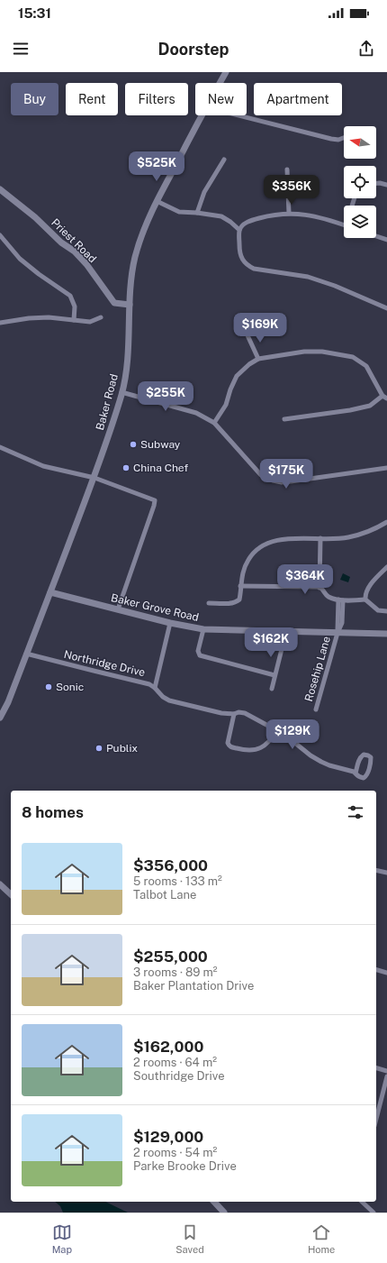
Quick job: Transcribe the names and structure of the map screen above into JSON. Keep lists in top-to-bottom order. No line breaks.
{"streets":{"main road":["Priest Road","Baker Road","Baker Grove Road"],"street":["Northridge Drive","Rosehip Lane"]},"crossings":[["Priest Road","Baker Road"],["Baker Road","Baker Grove Road"],["Baker Road","Northridge Drive"],["Baker Grove Road","Northridge Drive"],["Baker Grove Road","Rosehip Lane"]],"places":["Subway","China Chef","Sonic","Publix"],"north":"left","page":{"status":"15:31","header":"Doorstep","chip":["Buy","Rent","Filters","New","Apartment"],"price":["$525K","$356K","$169K","$255K","$175K","$364K","$162K","$129K"],"heading":"8 homes","list":[{"name":"$356,000","note":"5 rooms · 133 m² · Talbot Lane"},{"name":"$255,000","note":"3 rooms · 89 m² · Baker Plantation Drive"},{"name":"$162,000","note":"2 rooms · 64 m² · Southridge Drive"},{"name":"$129,000","note":"2 rooms · 54 m² · Parke Brooke Drive"}],"tabs":["Map","Saved","Home"]}}
